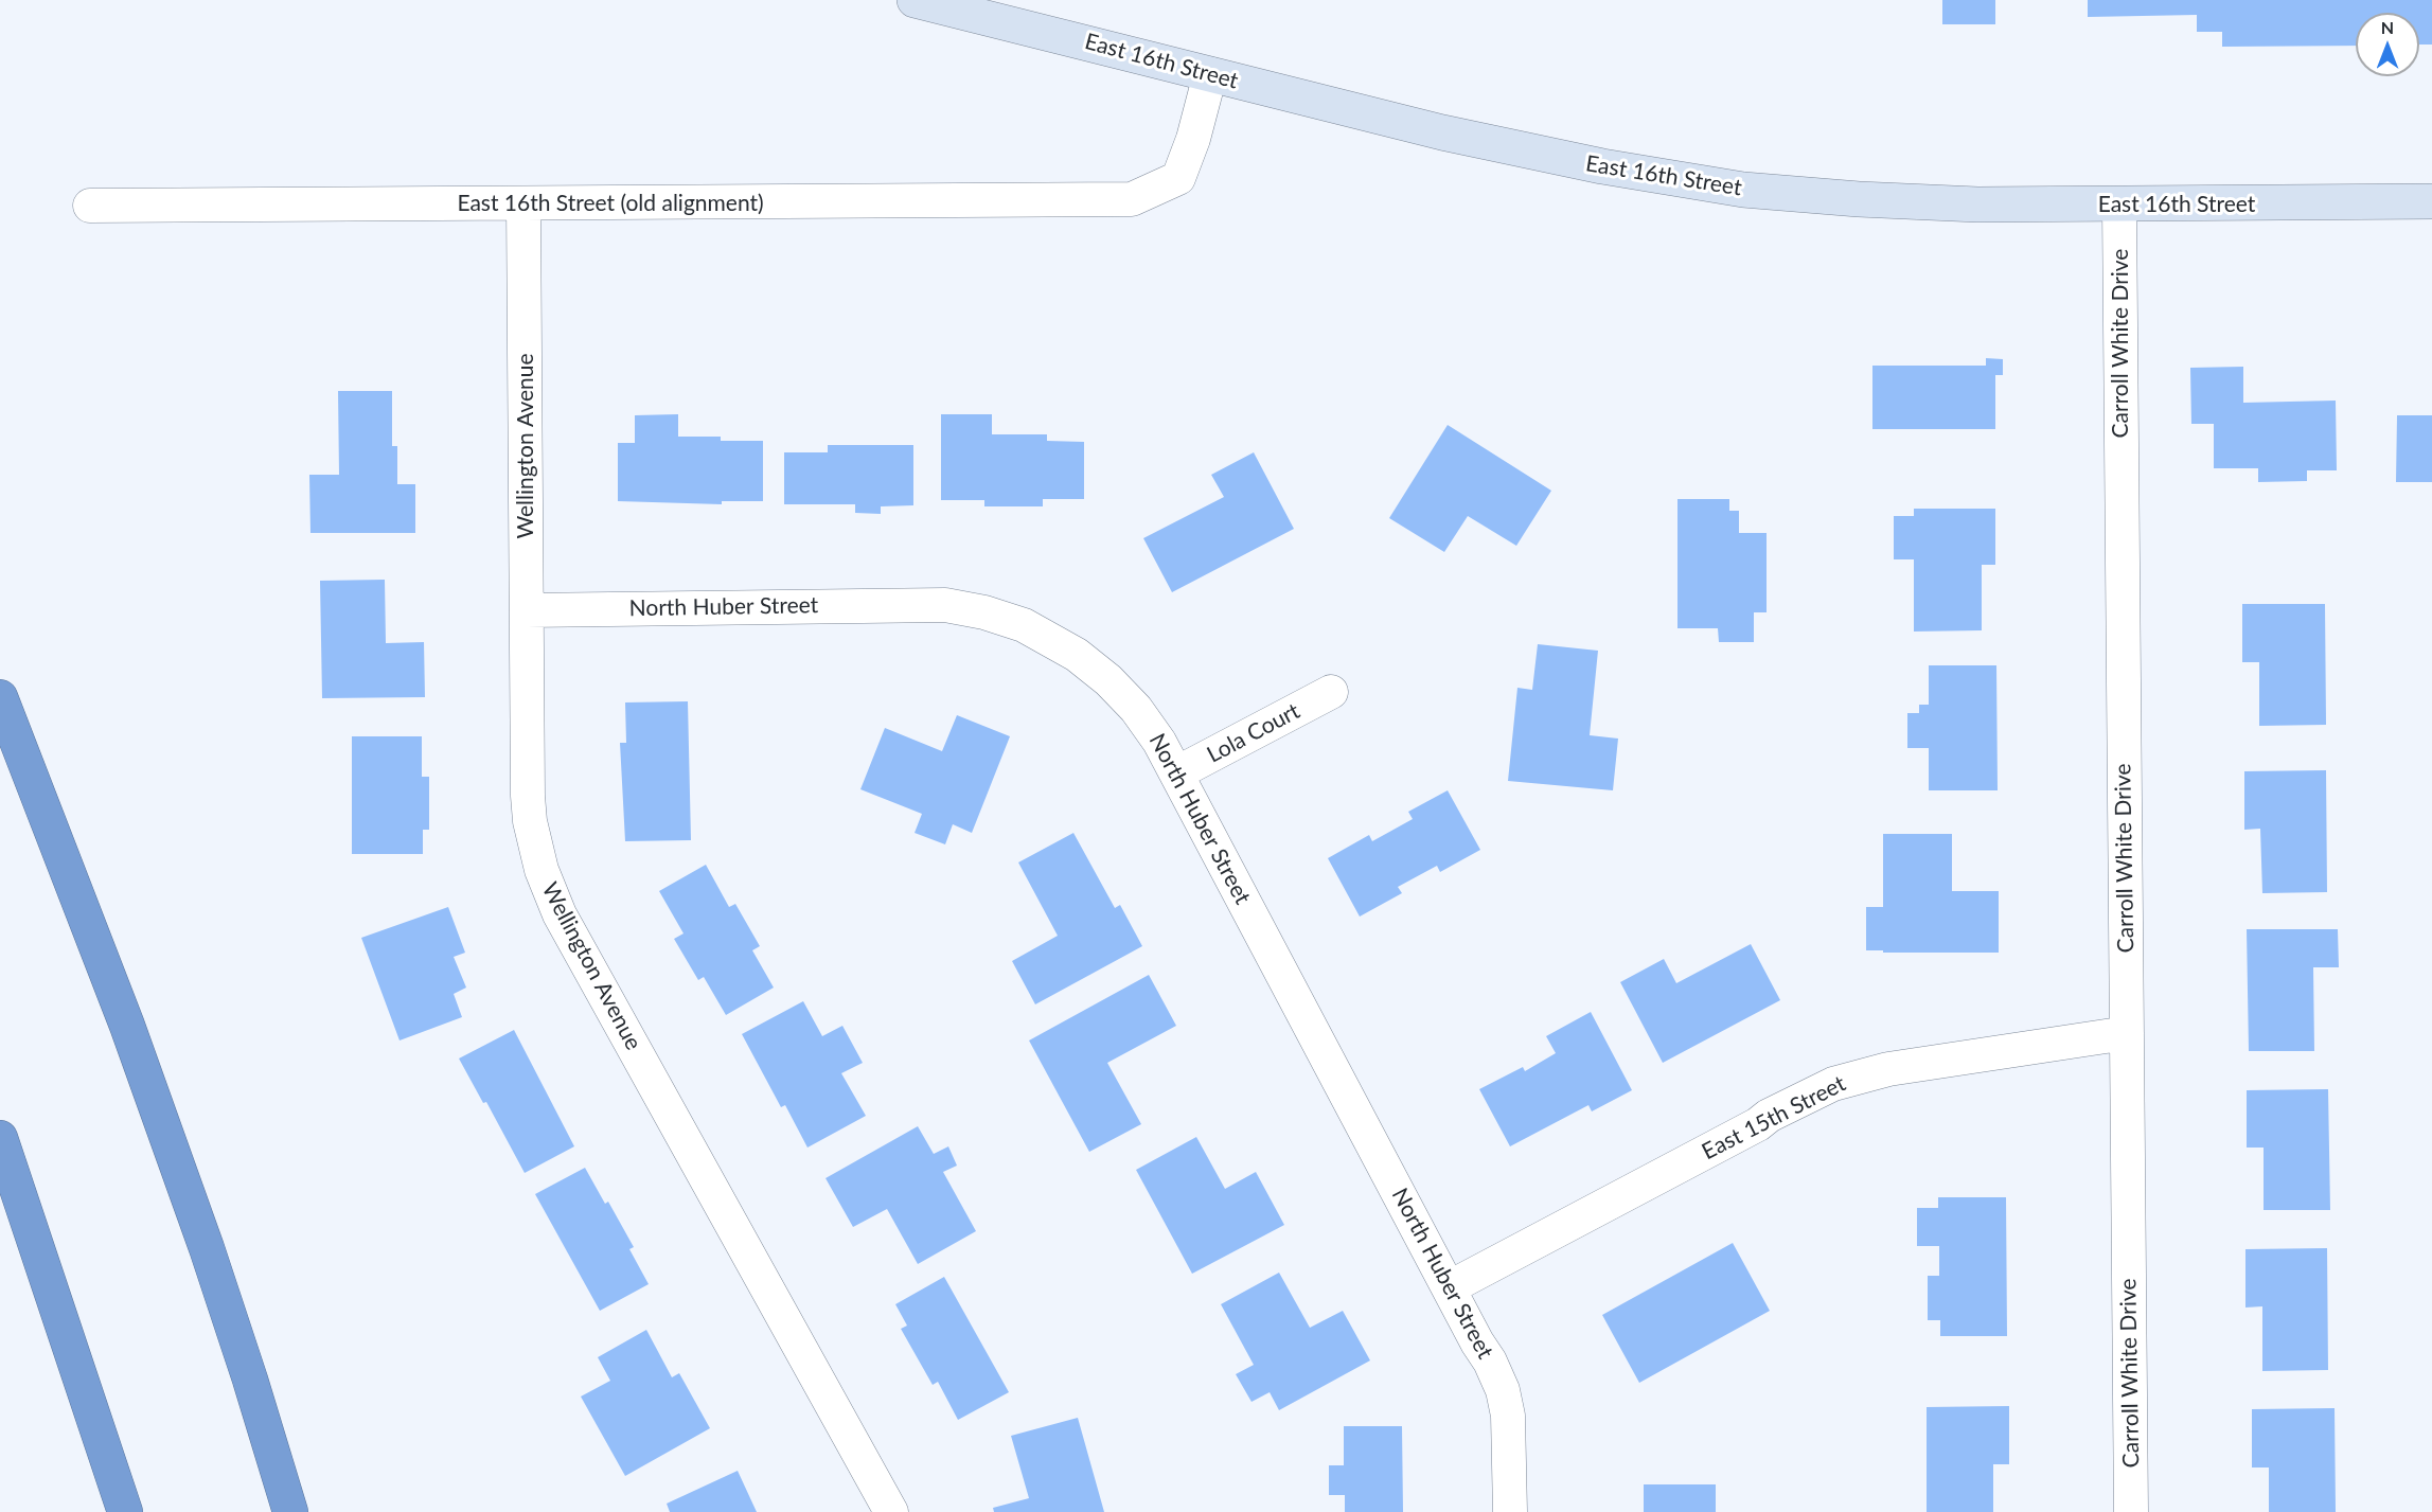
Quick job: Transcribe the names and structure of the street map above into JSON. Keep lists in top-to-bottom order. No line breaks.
{"streets":{"street":["East 16th Street","East 16th Street (old alignment)","Carroll White Drive","Wellington Avenue","North Huber Street","Lola Court","East 15th Street"]},"crossings":[["East 16th Street","East 16th Street (old alignment)"],["East 16th Street","Carroll White Drive"],["East 16th Street (old alignment)","Wellington Avenue"],["Carroll White Drive","East 15th Street"],["Wellington Avenue","North Huber Street"],["North Huber Street","Lola Court"],["North Huber Street","East 15th Street"]],"north":"top"}
